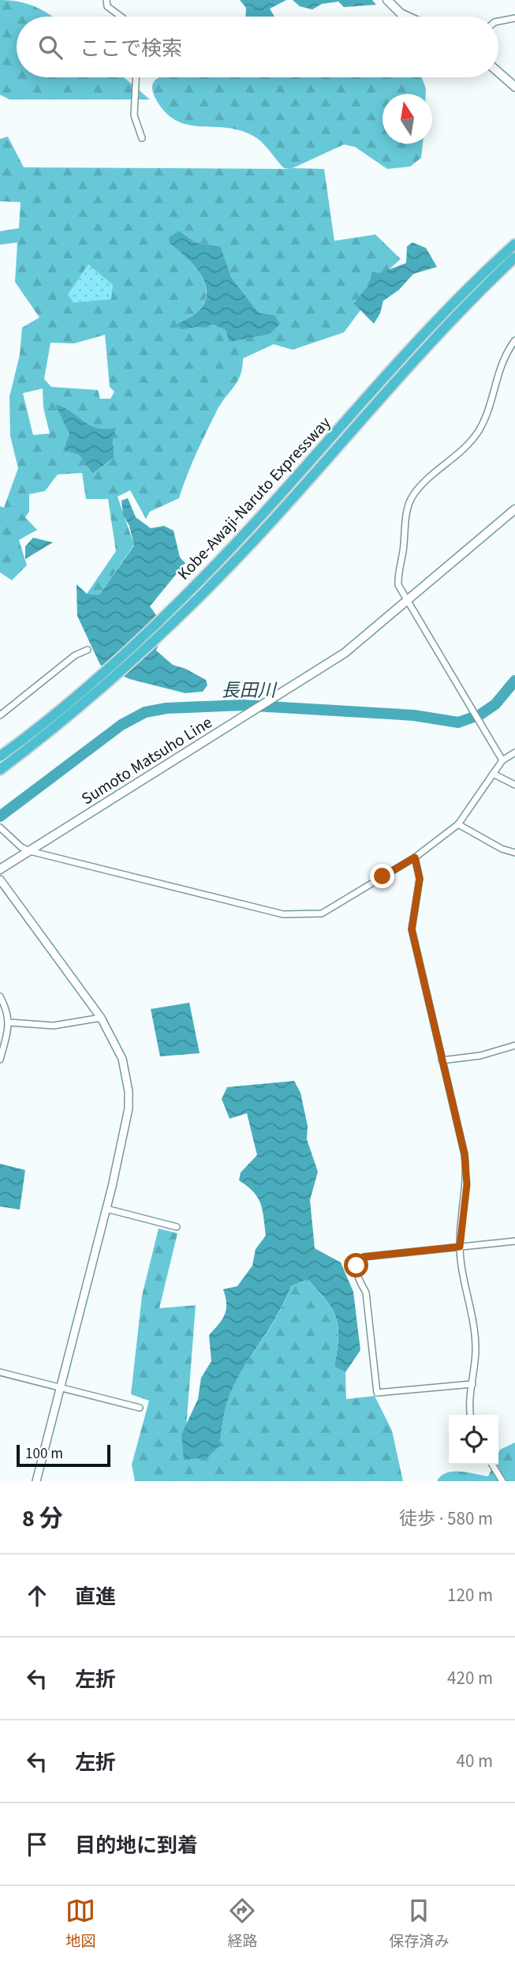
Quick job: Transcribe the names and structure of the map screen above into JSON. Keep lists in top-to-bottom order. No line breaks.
{"streets":{"highway":["Kobe-Awaji-Naruto Expressway"],"main road":["Sumoto Matsuho Line"]},"water":["長田川"],"scale_bar":"100 m","north":"top","page":{"search":"ここで検索","scale":"100 m","heading":["8 分","徒歩 · 580 m"],"list":[["直進","120 m"],["左折","420 m"],["左折","40 m"],"目的地に到着"],"nav":["地図","経路","保存済み"]}}
